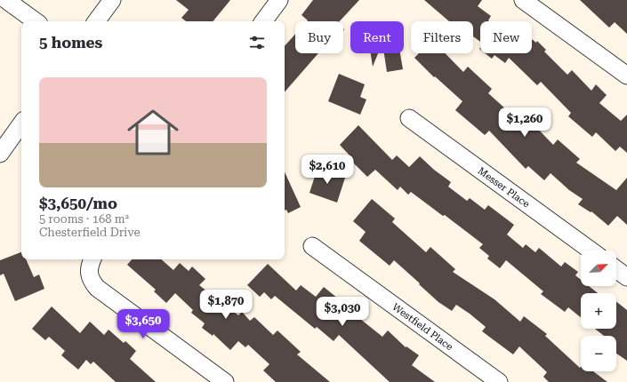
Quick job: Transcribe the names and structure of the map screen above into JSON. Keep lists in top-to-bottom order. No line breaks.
{"streets":{"street":["Messer Place","Westfield Place"]},"north":"top right","page":{"chip":["Buy","Rent","Filters","New"],"heading":"5 homes","list":[{"name":"$3,650/mo","note":"5 rooms · 168 m² · Chesterfield Drive"}],"price":["$1,260","$2,610","$1,870","$3,030","$3,650"],"map_buttons":["+","−"]}}
